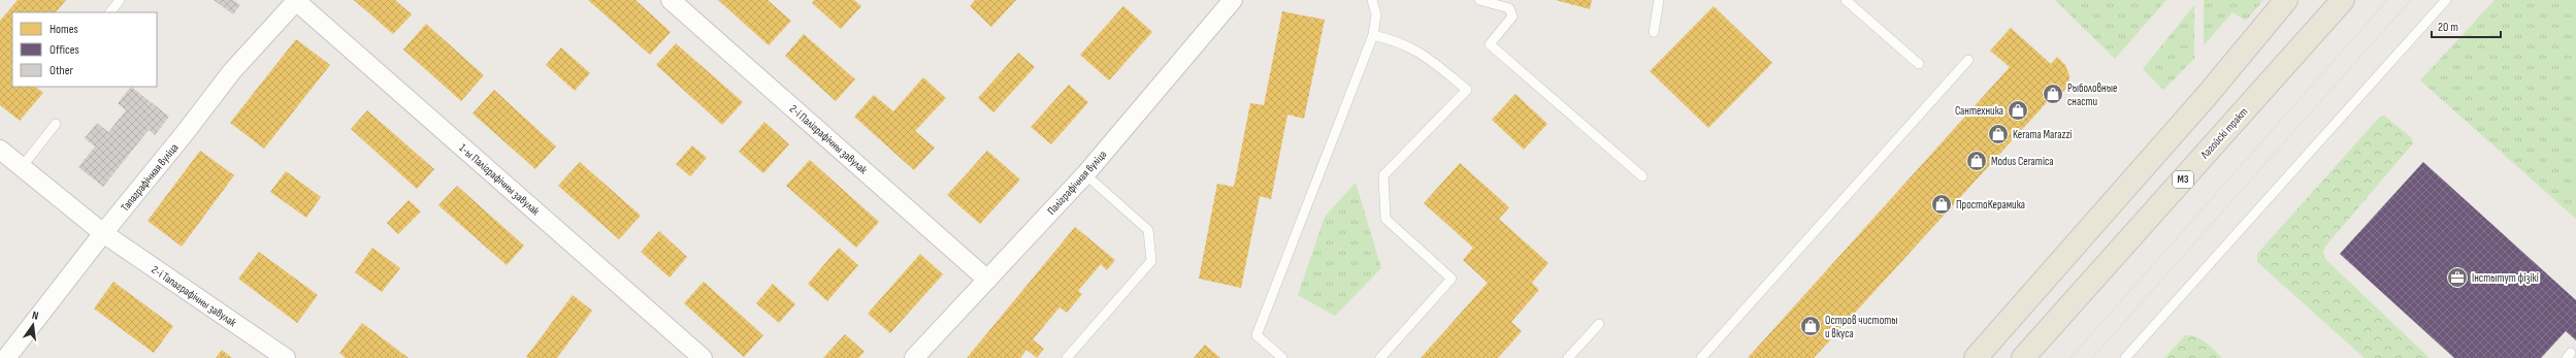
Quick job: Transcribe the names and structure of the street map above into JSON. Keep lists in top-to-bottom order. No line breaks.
{"streets":{"main road":["Лагойскі тракт","М3"],"street":["2-і Паліграфічны завулак","Тапаграфічная вуліца","1-ы Паліграфічны завулак","Паліграфічная вуліца","2-і Тапаграфічны завулак"]},"crossings":[["2-і Паліграфічны завулак","Паліграфічная вуліца"],["Тапаграфічная вуліца","1-ы Паліграфічны завулак"],["Тапаграфічная вуліца","2-і Тапаграфічны завулак"]],"places":{"shop":["Рыболовные снасти","Сантехника","Kerama Marazzi","Modus Ceramica","ПростоКерамика","Остров чистоты и вкуса"],"office":["Інстытут фізікі"]},"legend":["Homes","Offices","Other"],"scale_bar":"20 m","north":"top"}
